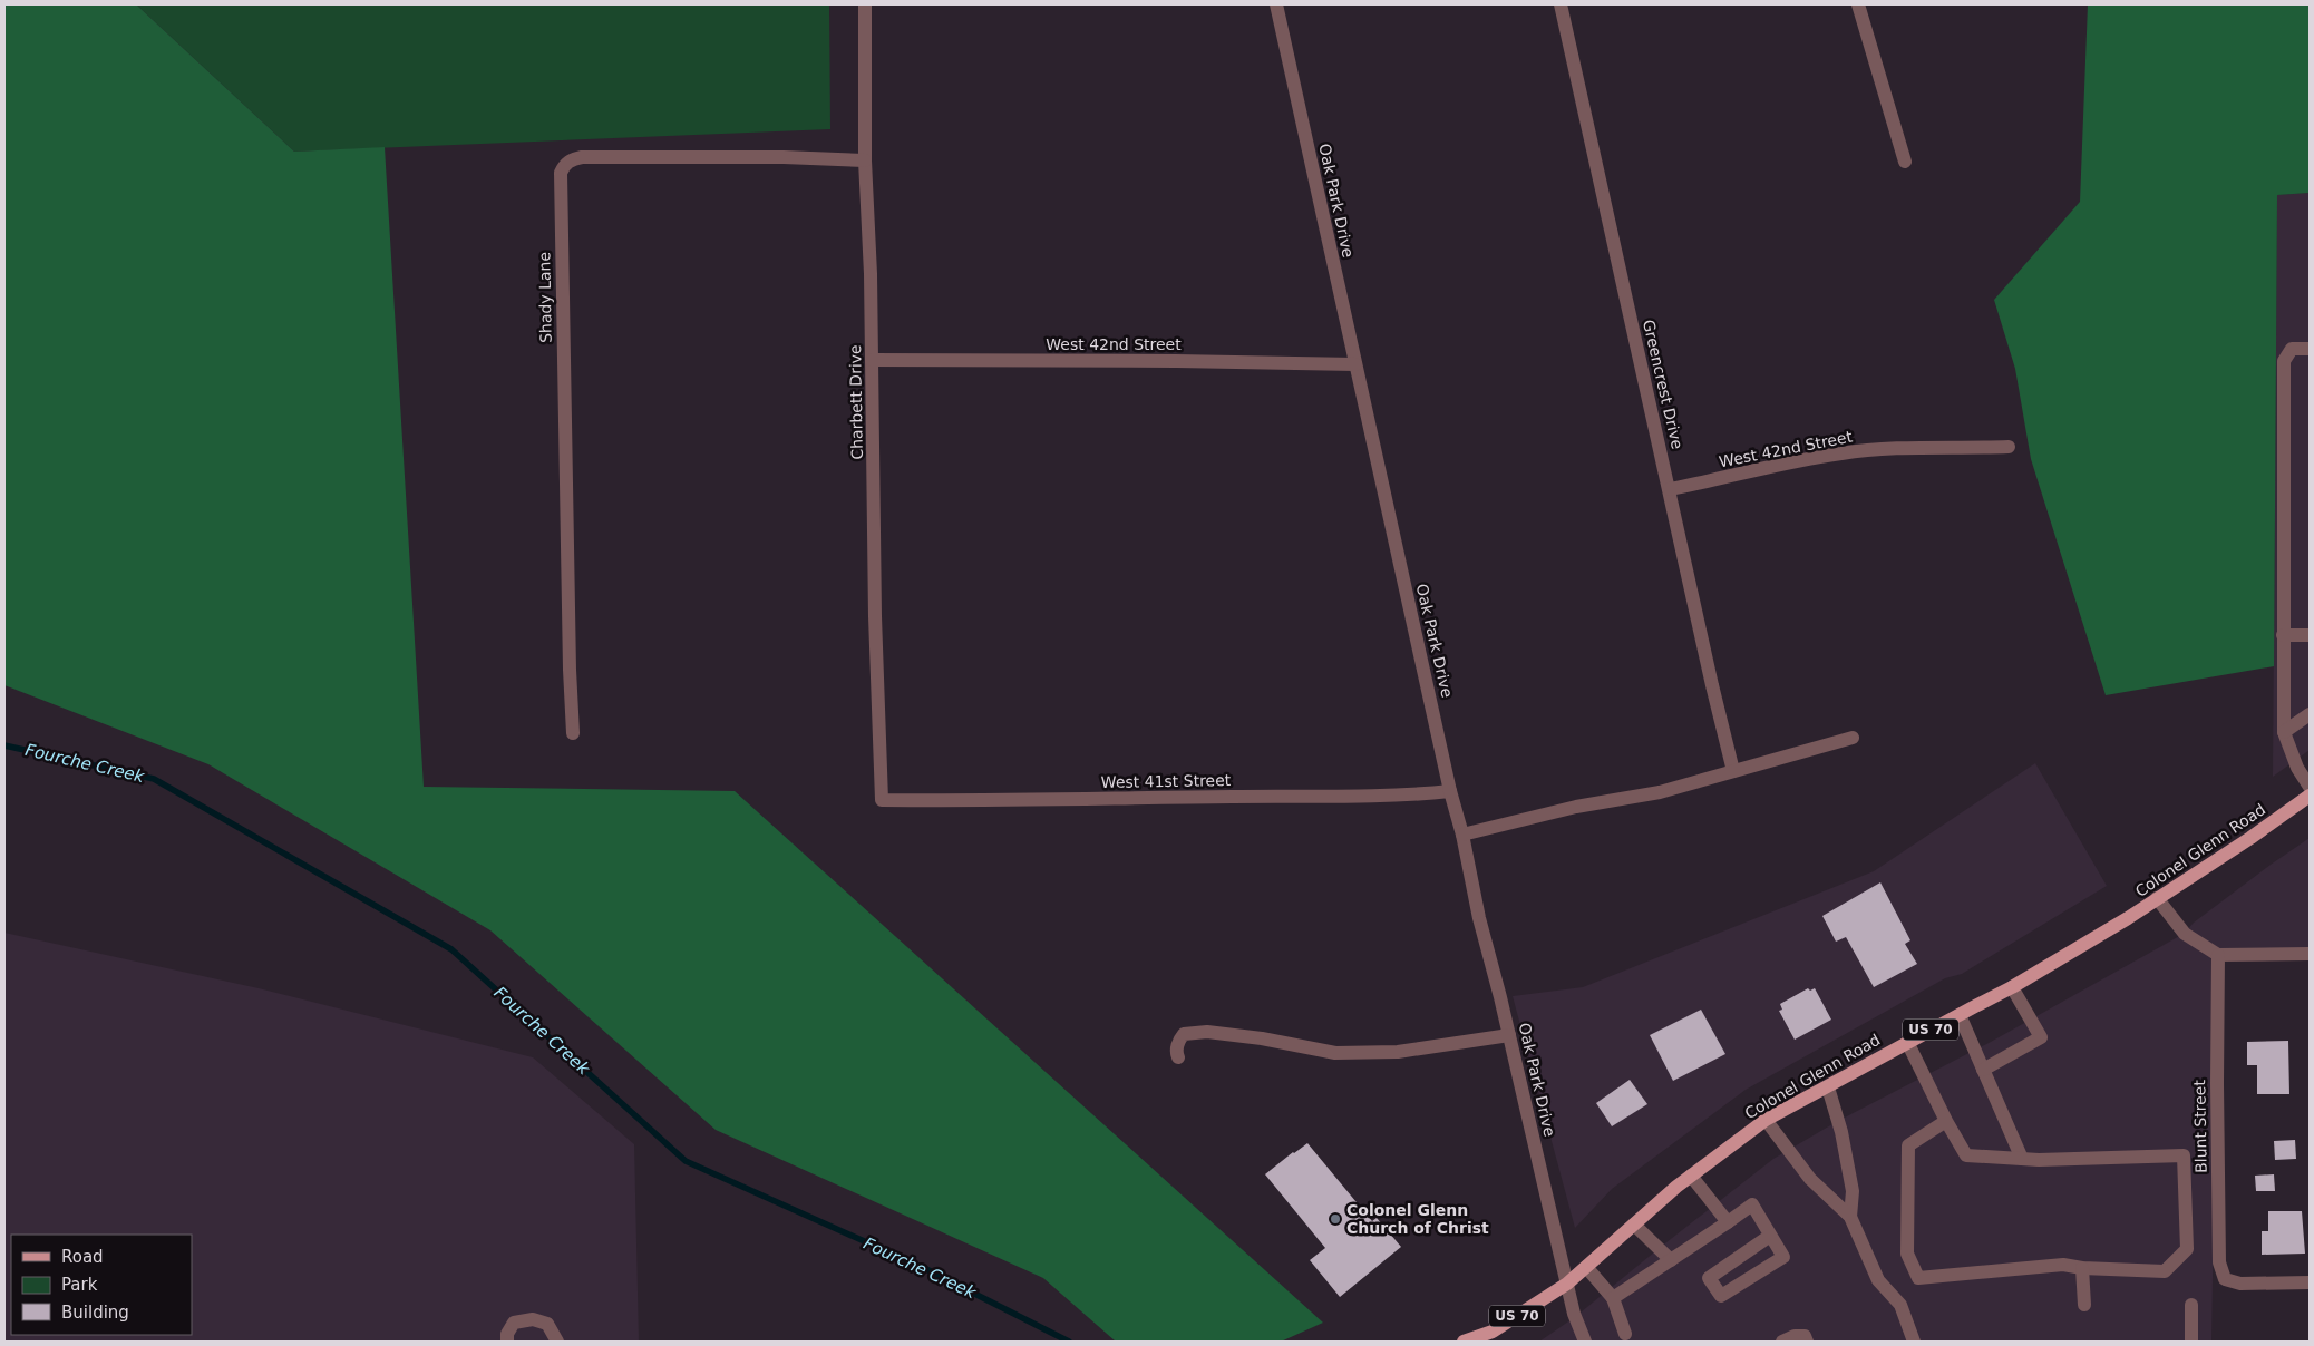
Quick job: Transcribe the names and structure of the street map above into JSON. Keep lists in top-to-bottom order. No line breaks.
{"streets":{"main road":["Colonel Glenn Road","US 70"],"street":["Oak Park Drive","Shady Lane","West 42nd Street","Greencrest Drive","Charbett Drive","West 41st Street","Blunt Street"]},"crossings":[["Oak Park Drive","West 42nd Street"],["Oak Park Drive","West 41st Street"],["Oak Park Drive","Colonel Glenn Road"],["Shady Lane","Charbett Drive"],["West 42nd Street","Greencrest Drive"],["West 42nd Street","Charbett Drive"],["Charbett Drive","West 41st Street"]],"water":["Fourche Creek"],"places":["Colonel Glenn Church of Christ"],"legend":["Road","Park","Building"]}
